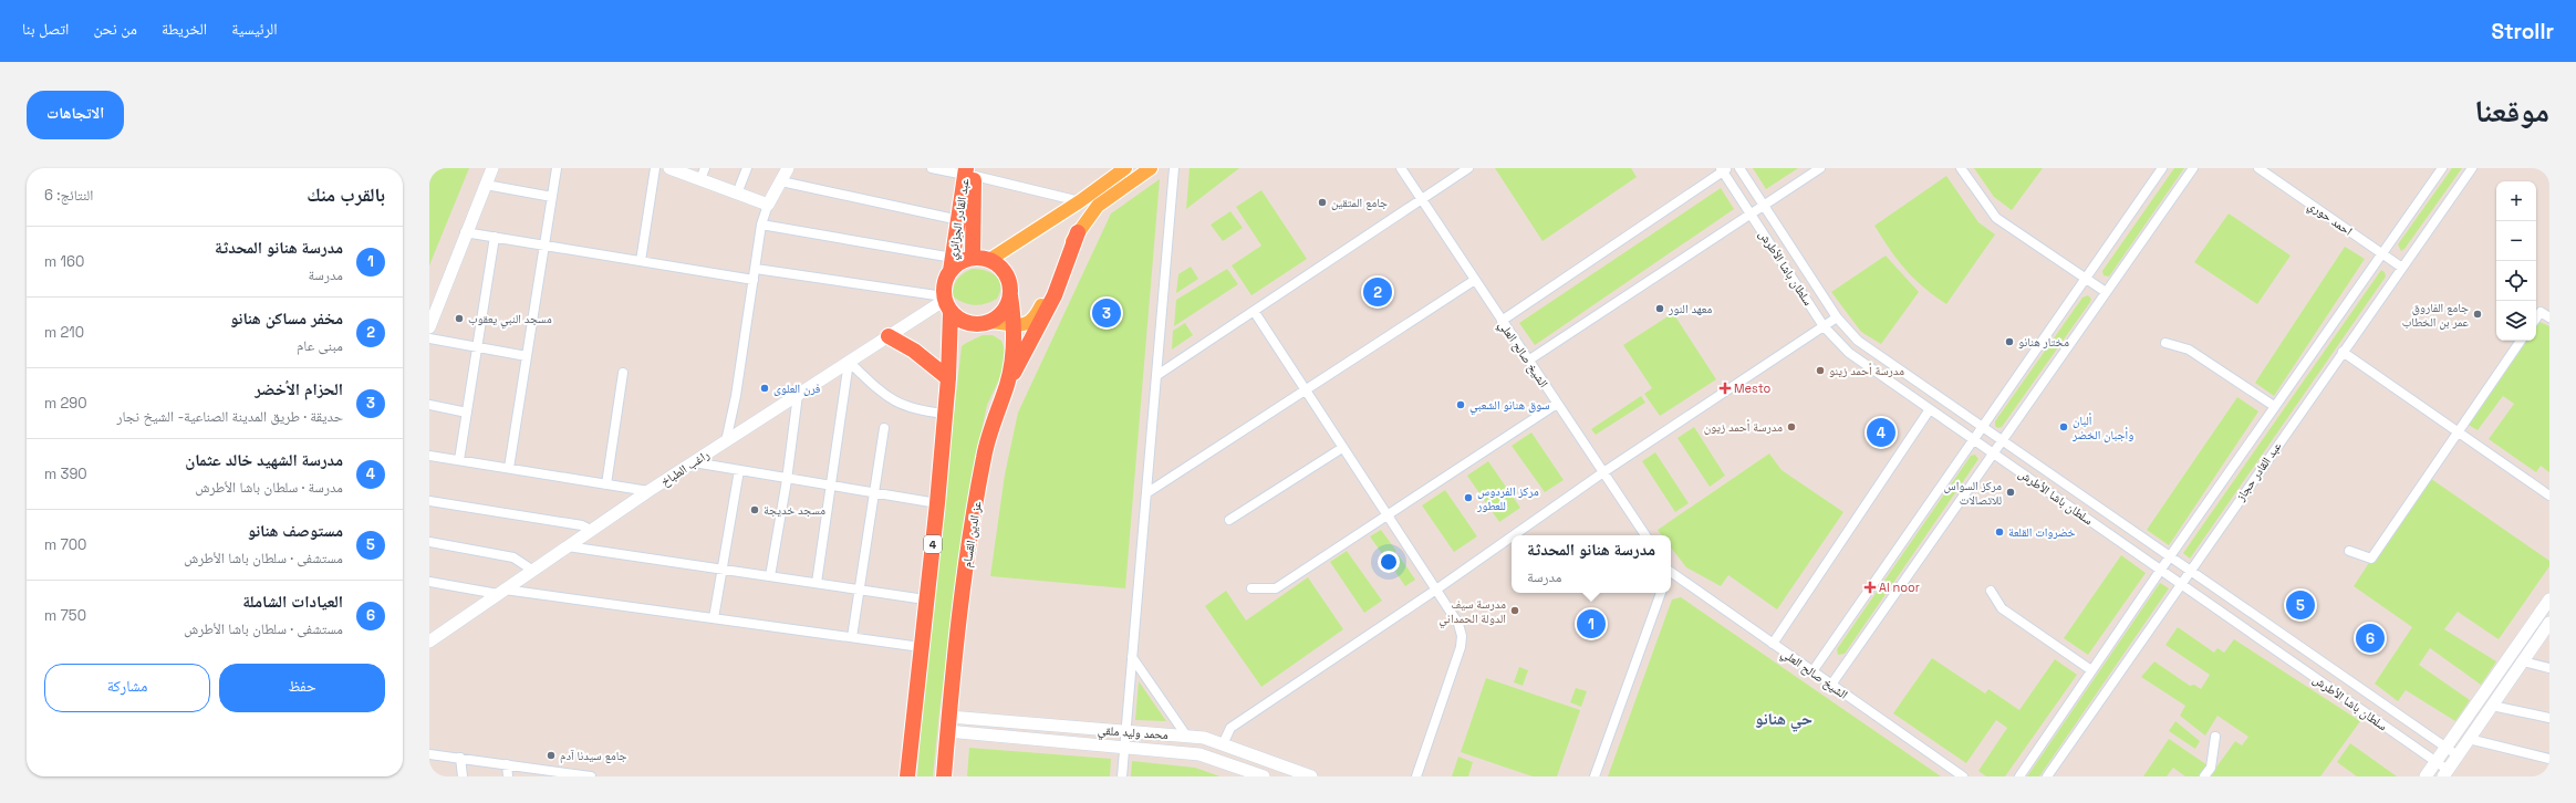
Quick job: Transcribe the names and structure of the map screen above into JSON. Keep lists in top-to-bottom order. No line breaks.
{"streets":{"highway":["عبد القادر الجزائري","عز الدين القسام","4"],"main road":["راغب الطباخ","محمد وليد ملقي"],"street":["احمد حوري","سلطان باشا الأطرش","الشيخ صالح العلي","عبد القادر حجاز"]},"crossings":[["احمد حوري","عبد القادر حجاز"],["عبد القادر الجزائري","راغب الطباخ"],["عبد القادر الجزائري","عز الدين القسام"],["عبد القادر الجزائري","4"],["سلطان باشا الأطرش","عبد القادر حجاز"],["راغب الطباخ","عز الدين القسام"],["راغب الطباخ","4"],["عز الدين القسام","4"],["عز الدين القسام","محمد وليد ملقي"]],"districts":["حي هنانو"],"places":{"other":["جامع المتقين","معهد النور","جامع الفاروق عمر بن الخطاب","مسجد النبي يعقوب","مختار هنانو","مدرسة أحمد زينو","فرن العلوى","سوق هنانو الشعبي","مدرسة أحمد زيون","ألبان وأجبان الخضر","مركز السواس للاتصالات","مركز الفردوس للعطور","مسجد خديجة","خضروات القلعة","مدرسة سيف الدولة الحمداني","جامع سيدنا آدم"],"health":["Mesto","Al noor"]},"page":{"header":"Strollr","nav":["الرئيسية","الخريطة","من نحن","اتصل بنا"],"title":"موقعنا","buttons":["الاتجاهات",["حفظ","مشاركة"]],"heading":["بالقرب منك","النتائج: 6"],"map_buttons":["+","−"],"list":[{"mark":"1","name":"مدرسة هنانو المحدثة","note":"مدرسة","value":"160 m"},{"mark":"2","name":"مخفر مساكن هنانو","note":"مبنى عام","value":"210 m"},{"mark":"3","name":"الحزام الأخضر","note":"حديقة · طريق المدينة الصناعية- الشيخ نجار","value":"290 m"},{"mark":"4","name":"مدرسة الشهيد خالد عثمان","note":"مدرسة · سلطان باشا الأطرش","value":"390 m"},{"mark":"5","name":"مستوصف هنانو","note":"مستشفى · سلطان باشا الأطرش","value":"700 m"},{"mark":"6","name":"العيادات الشاملة","note":"مستشفى · سلطان باشا الأطرش","value":"750 m"}],"pins":["2","3","4","5","1","6"],"popup":["مدرسة هنانو المحدثة","مدرسة"]}}
